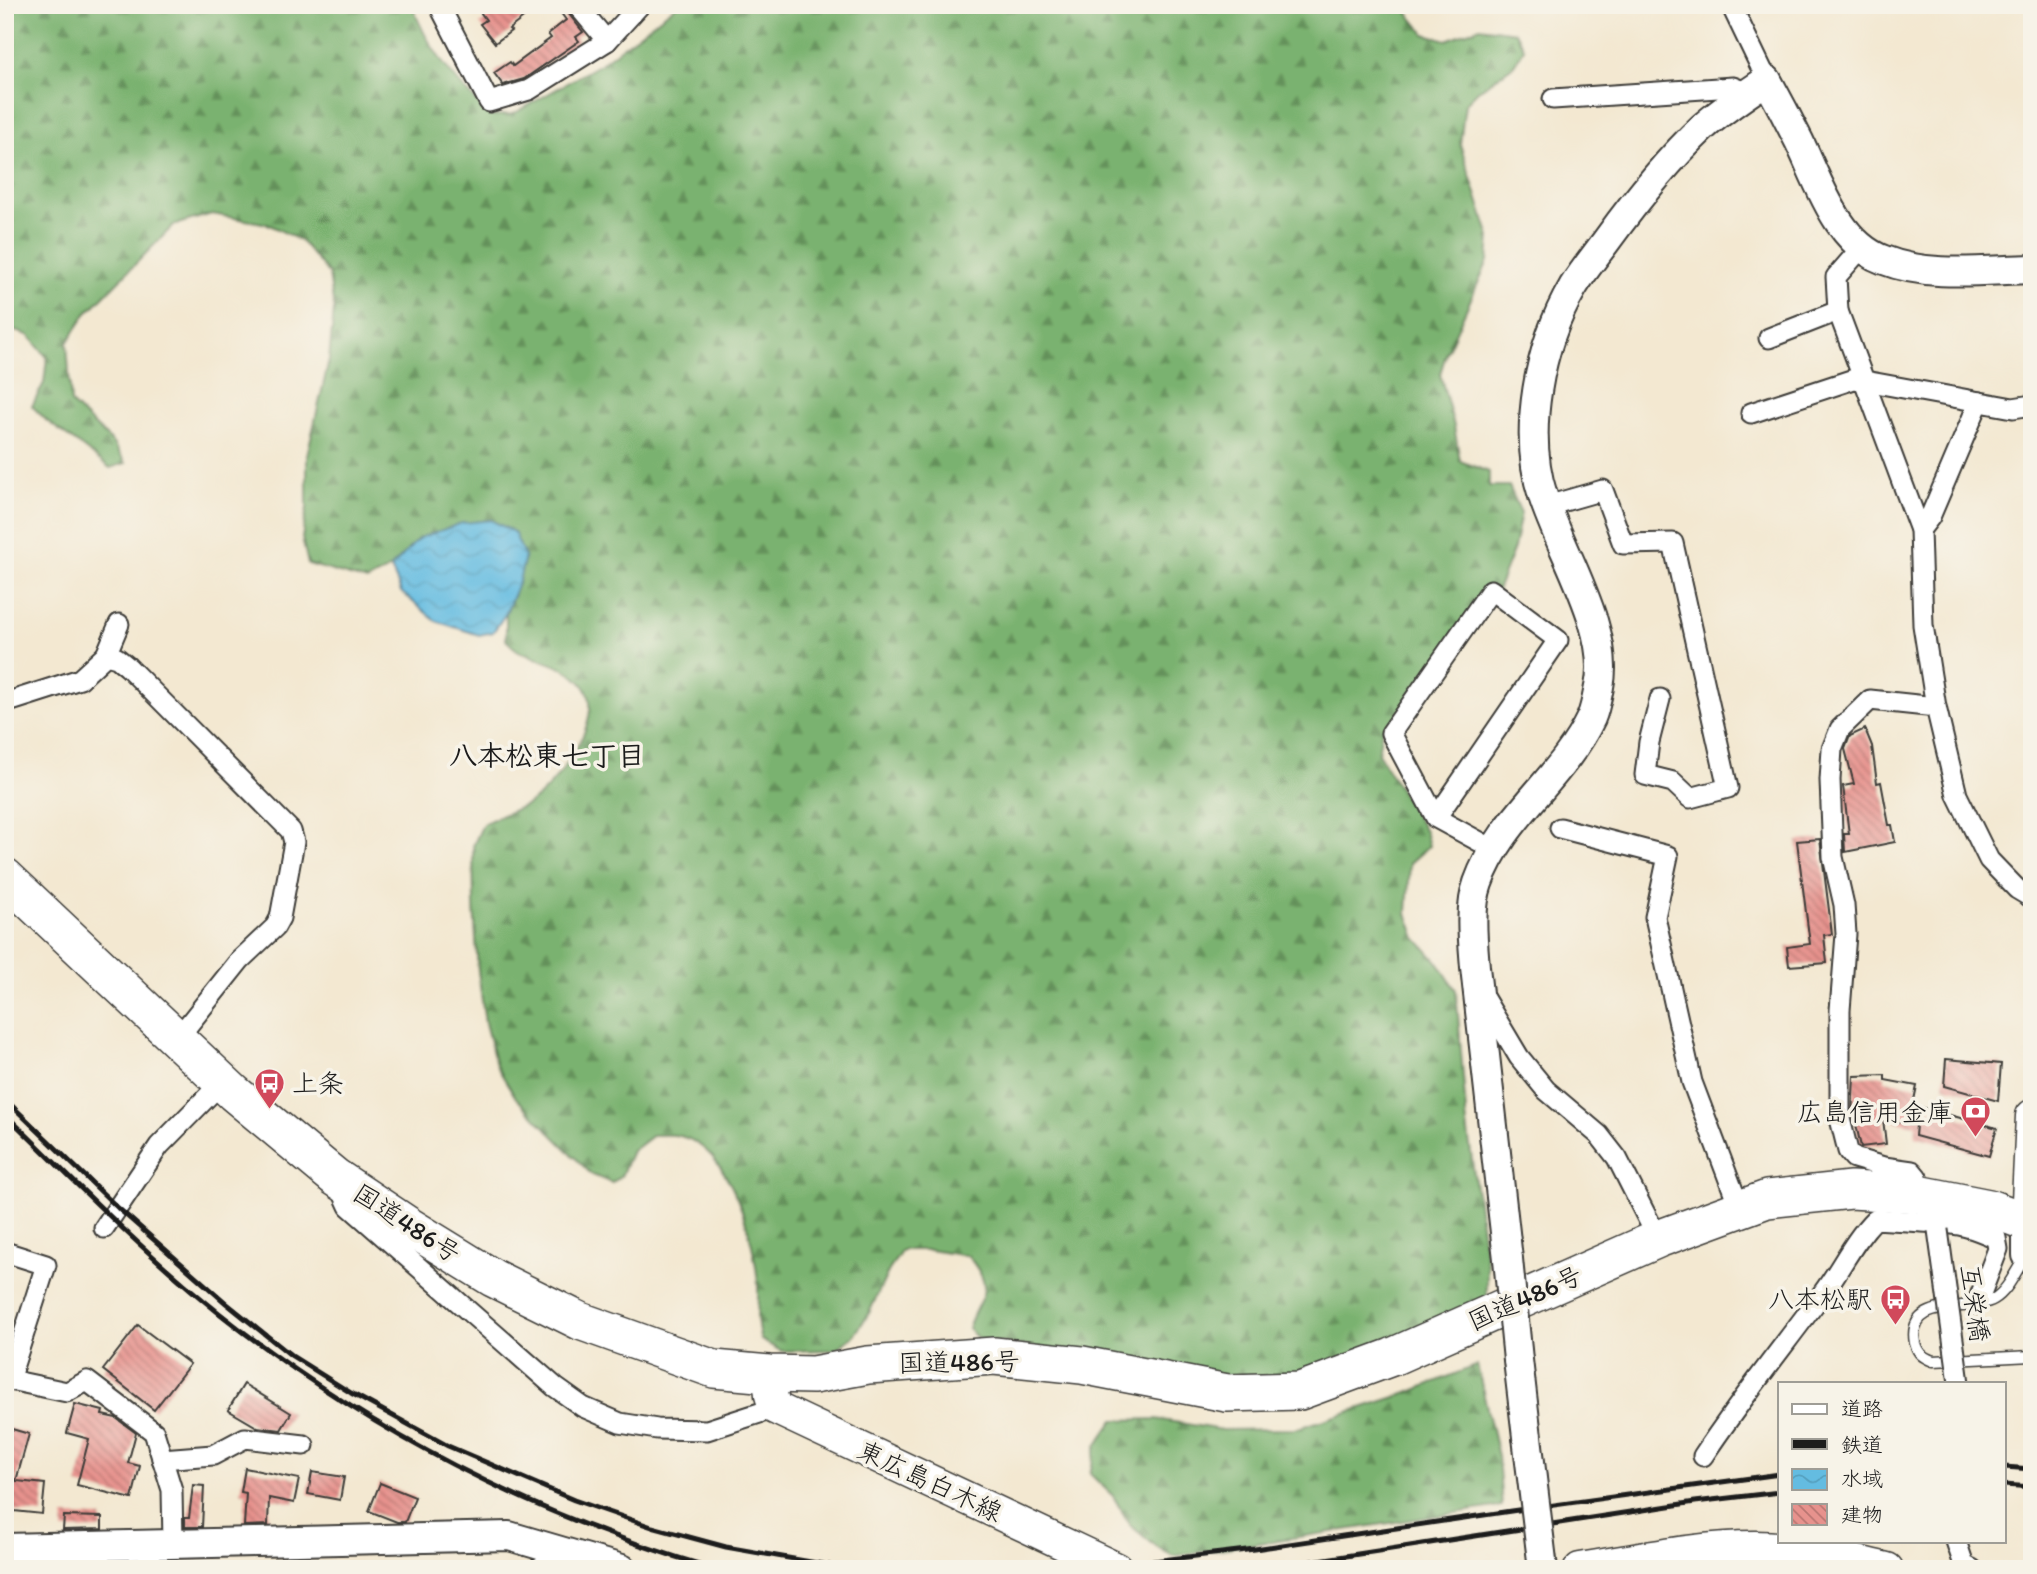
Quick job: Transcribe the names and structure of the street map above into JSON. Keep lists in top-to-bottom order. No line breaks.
{"streets":{"highway":["国道486号"],"main road":["東広島白木線"],"street":["互栄橋"]},"crossings":[["国道486号","互栄橋"],["国道486号","東広島白木線"]],"districts":["八本松東七丁目"],"places":{"bus stop":["上条","八本松駅"],"bank":["広島信用金庫"]},"legend":["道路","鉄道","水域","建物"]}
